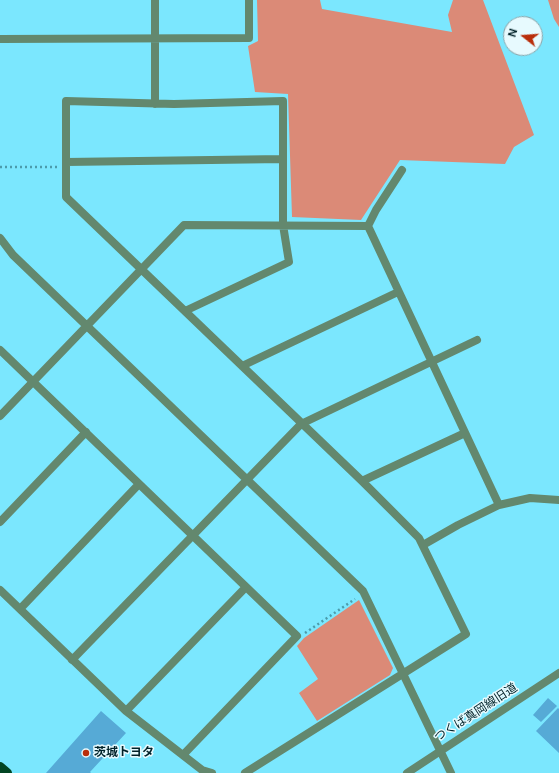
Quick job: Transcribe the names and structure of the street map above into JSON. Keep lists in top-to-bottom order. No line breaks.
{"streets":{"street":["つくば真岡線旧道"]},"places":["茨城トヨタ"],"north":"left"}
